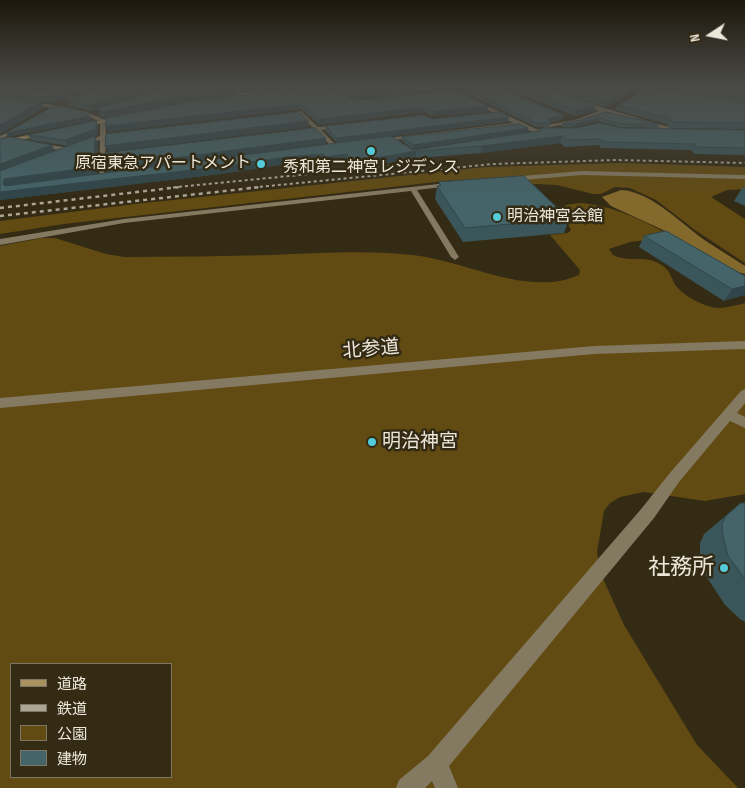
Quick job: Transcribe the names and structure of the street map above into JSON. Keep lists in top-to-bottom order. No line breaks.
{"streets":{"street":["北参道"]},"places":["秀和第二神宮レジデンス","原宿東急アパートメント","明治神宮会館","明治神宮","社務所"],"legend":["道路","鉄道","公園","建物"],"north":"left"}
